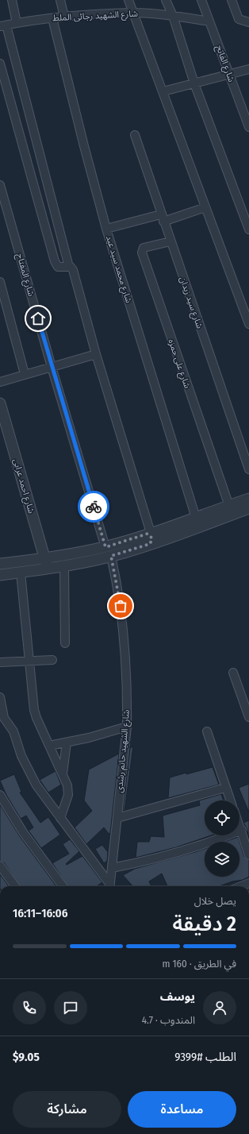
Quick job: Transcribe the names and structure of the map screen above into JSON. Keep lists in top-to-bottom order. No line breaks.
{"streets":{"street":["شارع الشهيد رجائى الملط","شارع الفاتح","شارع محمد سيد عيد","شارع المفتاح","شارع سيد زيدان","شارع على حمزه","شارع احمد عرابى","شارع الشهيد حاتم رشدى"]},"crossings":[["شارع الشهيد رجائى الملط","شارع الفاتح"],["شارع الشهيد رجائى الملط","شارع محمد سيد عيد"],["شارع سيد زيدان","شارع على حمزه"]],"page":{"heading":["2 دقيقة","يصل خلال","16:06–16:11"],"panel":["يوسف","المندوب · 4.7","الطلب #9399","$9.05"],"bar":"في الطريق · 160 m","buttons":["مساعدة","مشاركة"]}}
